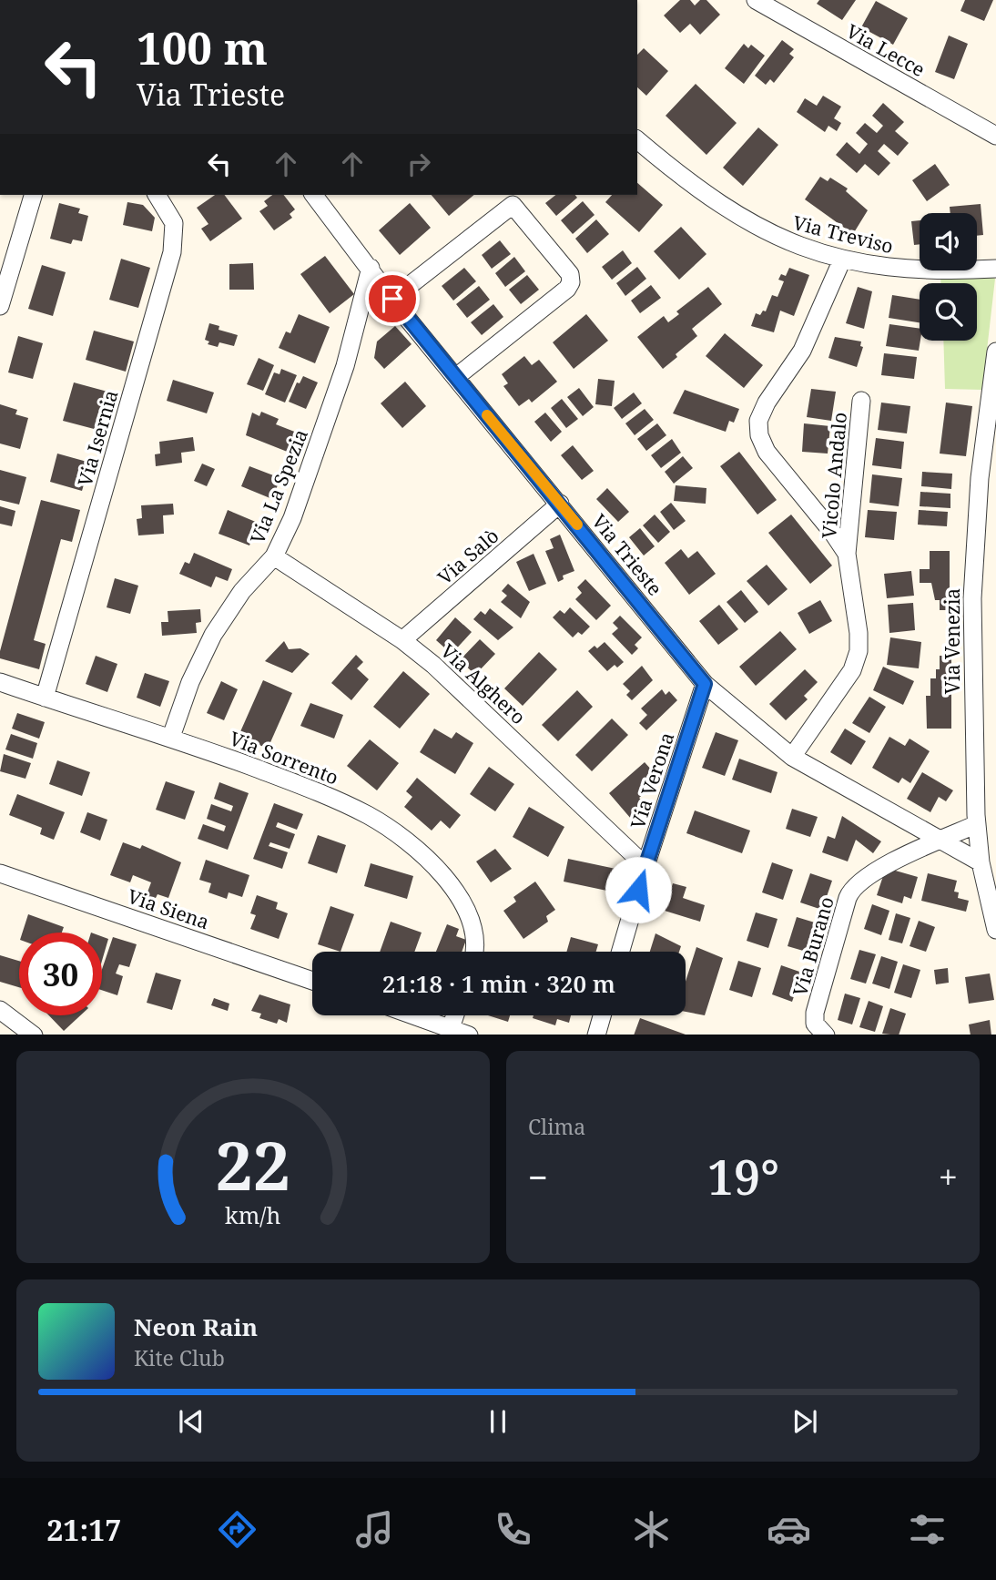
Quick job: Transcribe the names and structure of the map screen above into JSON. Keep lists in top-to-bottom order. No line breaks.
{"streets":{"street":["Via Lecce","Via Treviso","Via Isernia","Vicolo Andalo","Via La Spezia","Via Trieste","Via Salò","Via Venezia","Via Alghero","Via Sorrento","Via Verona","Via Siena","Via Burano"]},"crossings":[["Via Isernia","Via Sorrento"],["Via La Spezia","Via Trieste"],["Via La Spezia","Via Alghero"],["Via La Spezia","Via Sorrento"],["Via Trieste","Via Salò"],["Via Trieste","Via Venezia"],["Via Trieste","Via Verona"],["Via Trieste","Via Burano"],["Via Salò","Via Alghero"],["Via Venezia","Via Burano"],["Via Alghero","Via Verona"]],"page":{"turn":["100 m","Via Trieste"],"limit":"30","trip":"21:18 · 1 min · 320 m","tile":"Clima","heat":["−","19°","+"],"song":["Neon Rain","Kite Club"],"tabs":"21:17","gauge":["22","km/h"]}}
